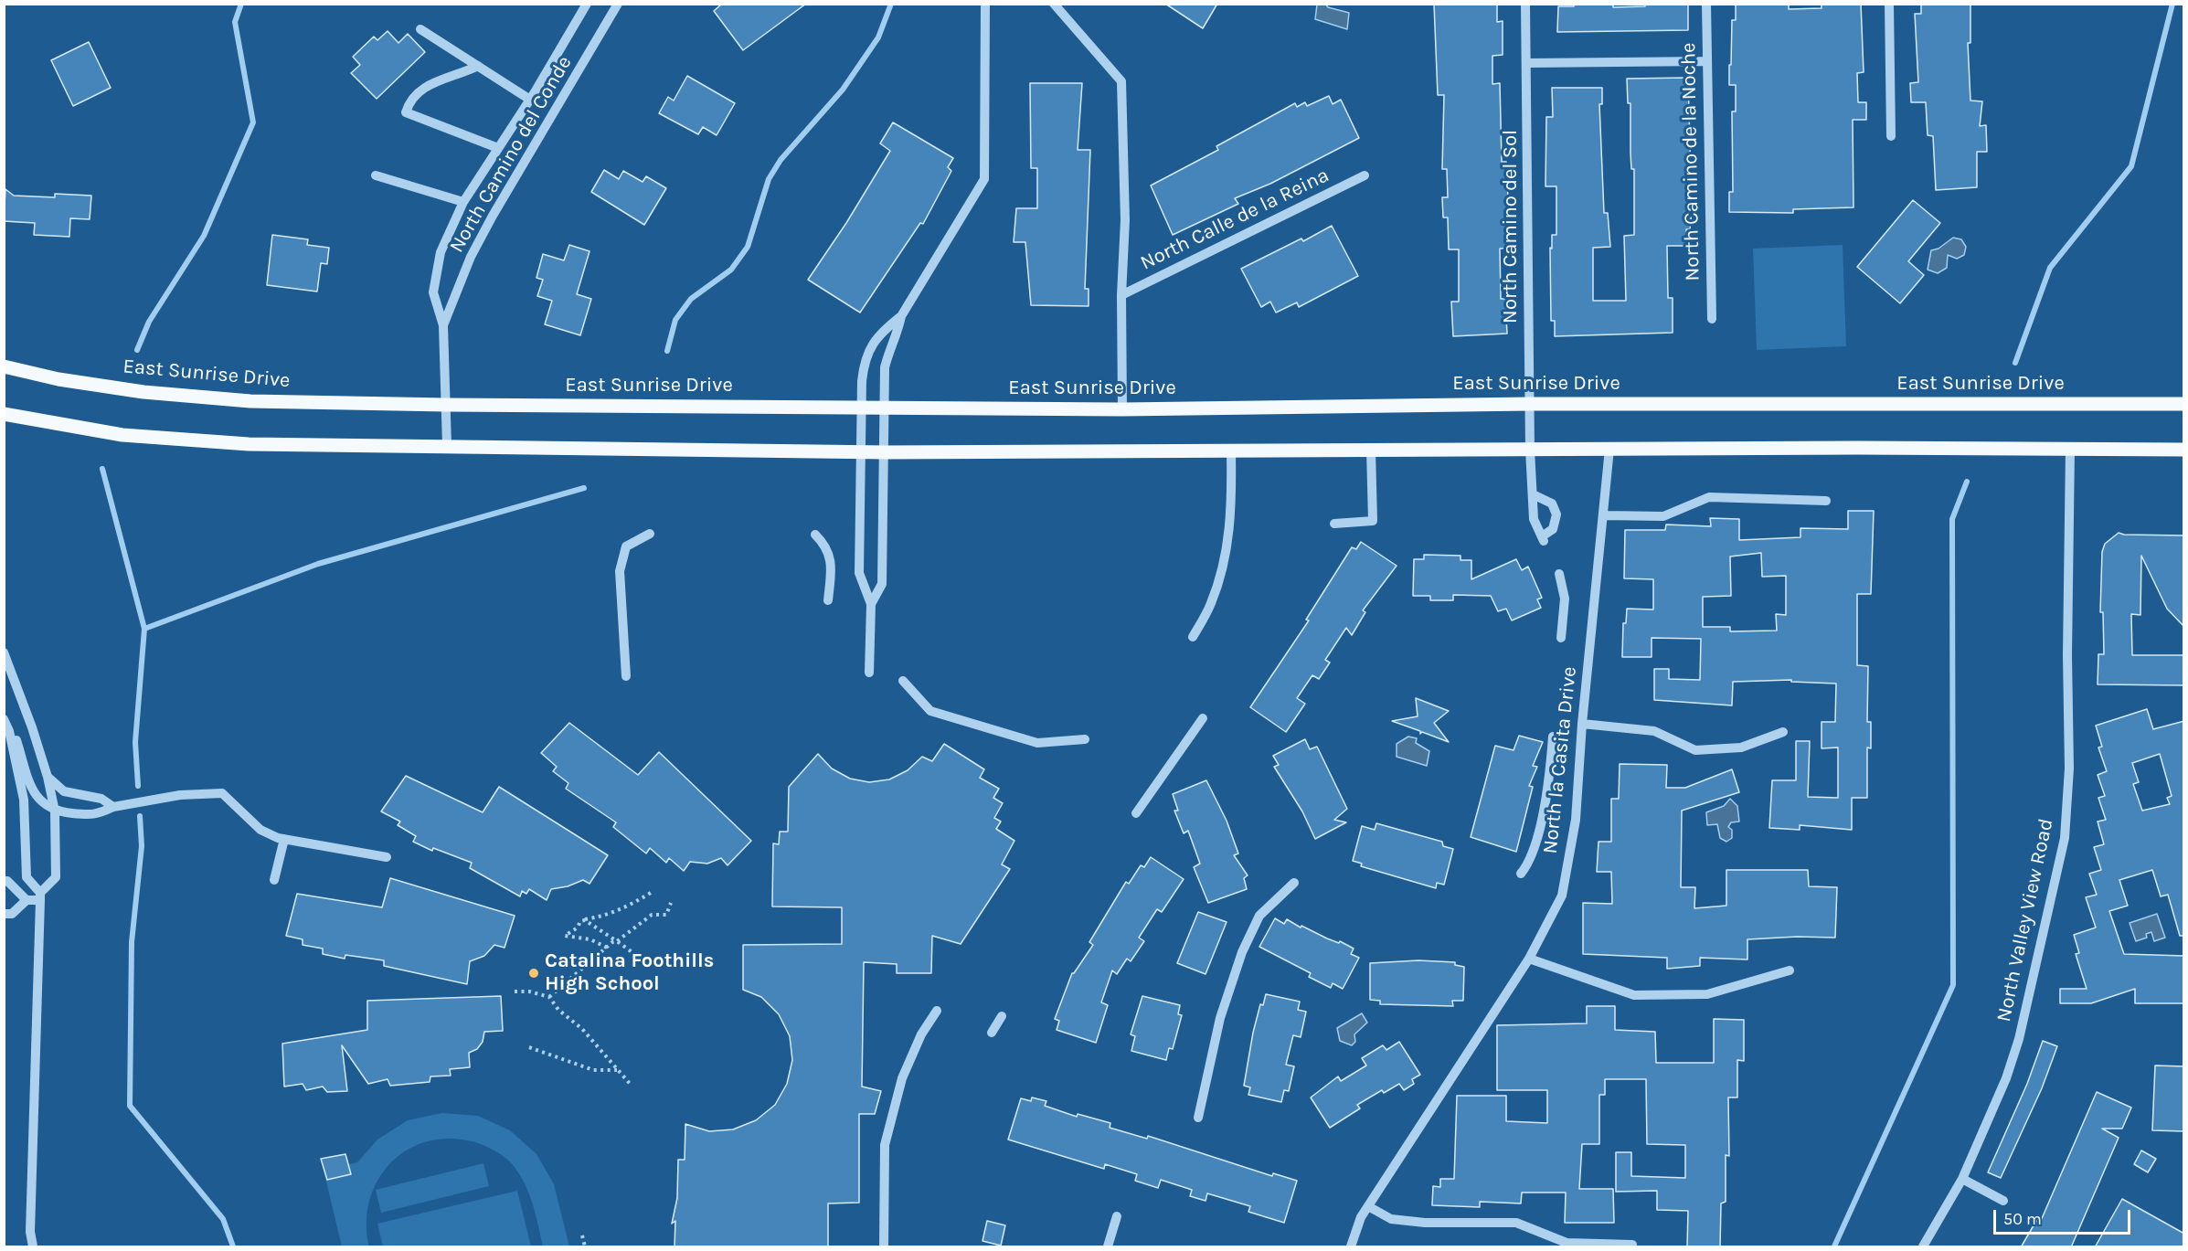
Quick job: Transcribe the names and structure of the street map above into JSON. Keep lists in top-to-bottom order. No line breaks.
{"streets":{"main road":["East Sunrise Drive"],"street":["North Camino del Conde","North Camino de la Noche","North Calle de la Reina","North Camino del Sol","North la Casita Drive","North Valley View Road"]},"crossings":[["North Camino del Conde","East Sunrise Drive"],["North Calle de la Reina","East Sunrise Drive"],["North Camino del Sol","East Sunrise Drive"]],"places":["Catalina Foothills High School"],"scale_bar":"50 m"}
